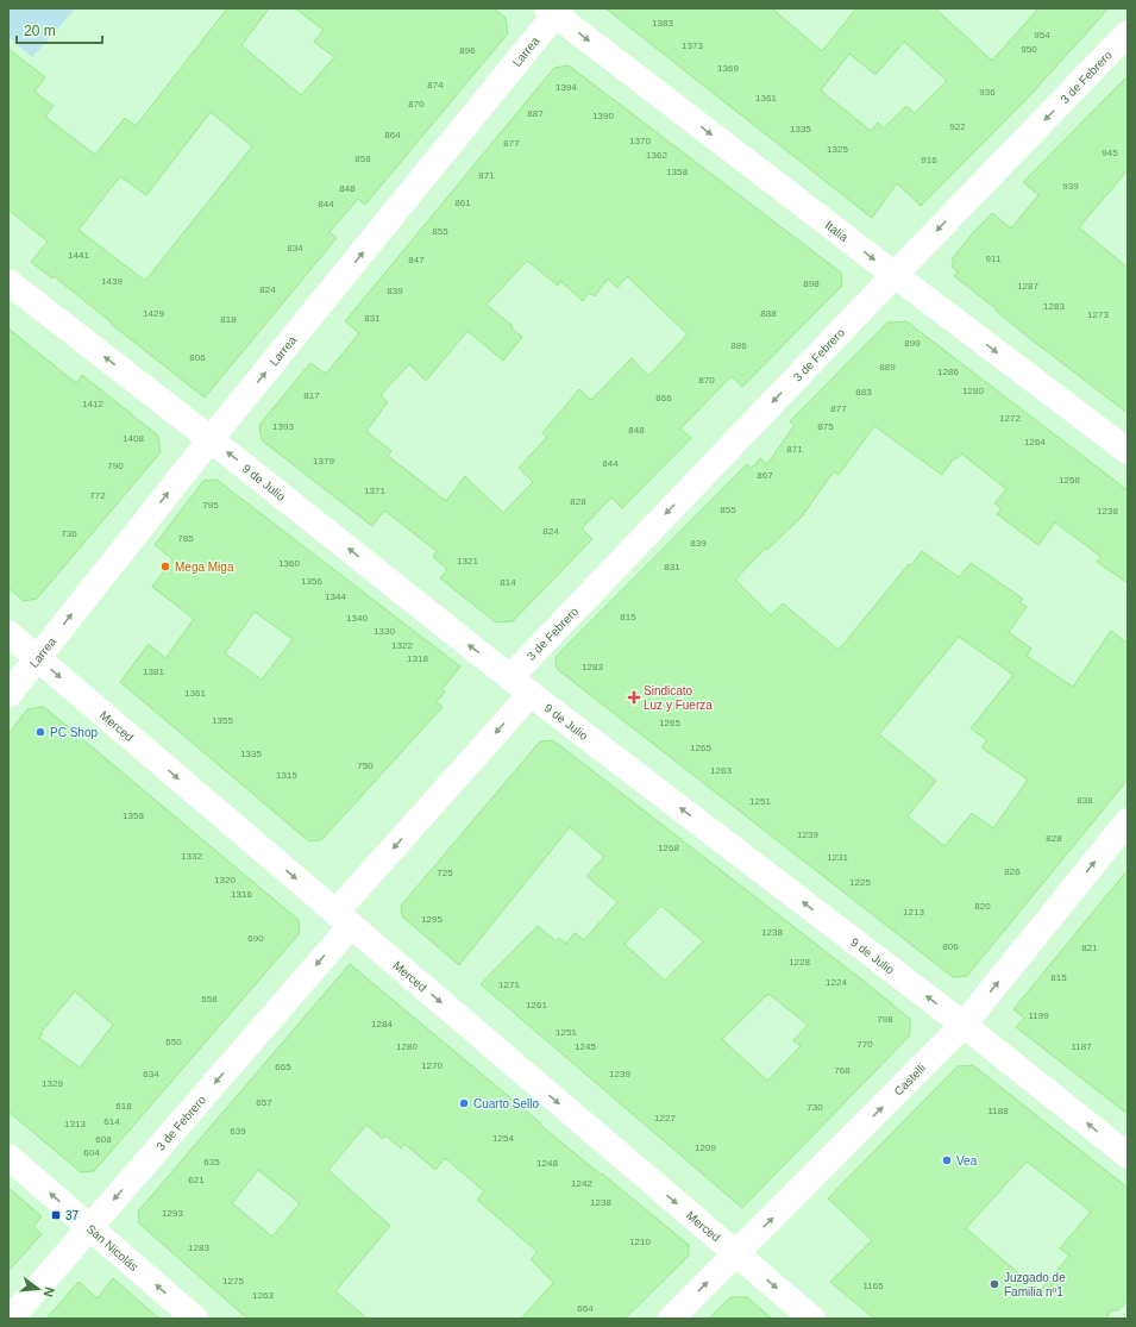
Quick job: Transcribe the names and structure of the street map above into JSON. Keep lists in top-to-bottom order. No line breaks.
{"streets":{"street":["Larrea","3 de Febrero","Italia","9 de Julio","Merced","Castelli","San Nicolás"]},"crossings":[["Larrea","Italia"],["Larrea","9 de Julio"],["Larrea","Merced"],["3 de Febrero","Italia"],["3 de Febrero","9 de Julio"],["3 de Febrero","Merced"],["3 de Febrero","San Nicolás"],["9 de Julio","Castelli"],["Merced","Castelli"]],"one_way":["Larrea","3 de Febrero","Italia","9 de Julio","Merced","Castelli","San Nicolás"],"places":{"other":["Mega Miga","PC Shop","Cuarto Sello","Vea","Juzgado de Familia nº1"],"health":["Sindicato Luz y Fuerza"],"transit":["37"]},"house_numbers":["1383","954","1373","950","896","1369","874","1394","936","1361","870","887","1390","922","1335","864","1370","877","1325","945","1362","858","916","1358","871","939","848","861","844","855","834","1441","911","847","1439","898","1287","824","839","1283","1429","888","1273","831","818","899","886","806","889","1286","870","1280","883","817","866","1412","877","1272","1393","875","848","1408","1264","871","1379","844","790","867","1258","1371","772","828","795","855","1238","824","736","785","839","1321","1360","831","1356","814","1344","815","1340","1330","1322","1318","1283","1381","1361","1355","1265","1265","1335","750","1263","1315","838","1251","1358","1239","828","1268","1332","1231","826","725","1320","1225","1316","820","1213","1295","1238","690","806","821","1228","815","1224","1271","658","1261","1199","798","1284","1251","650","770","1280","1245","1187","1270","665","768","634","1239","1329","657","618","730","1188","1227","614","1313","639","1254","608","1209","604","635","1248","621","1242","1238","1293","1210","1283","1275","1165","1263","664"],"scale_bar":"20 m","north":"right"}
